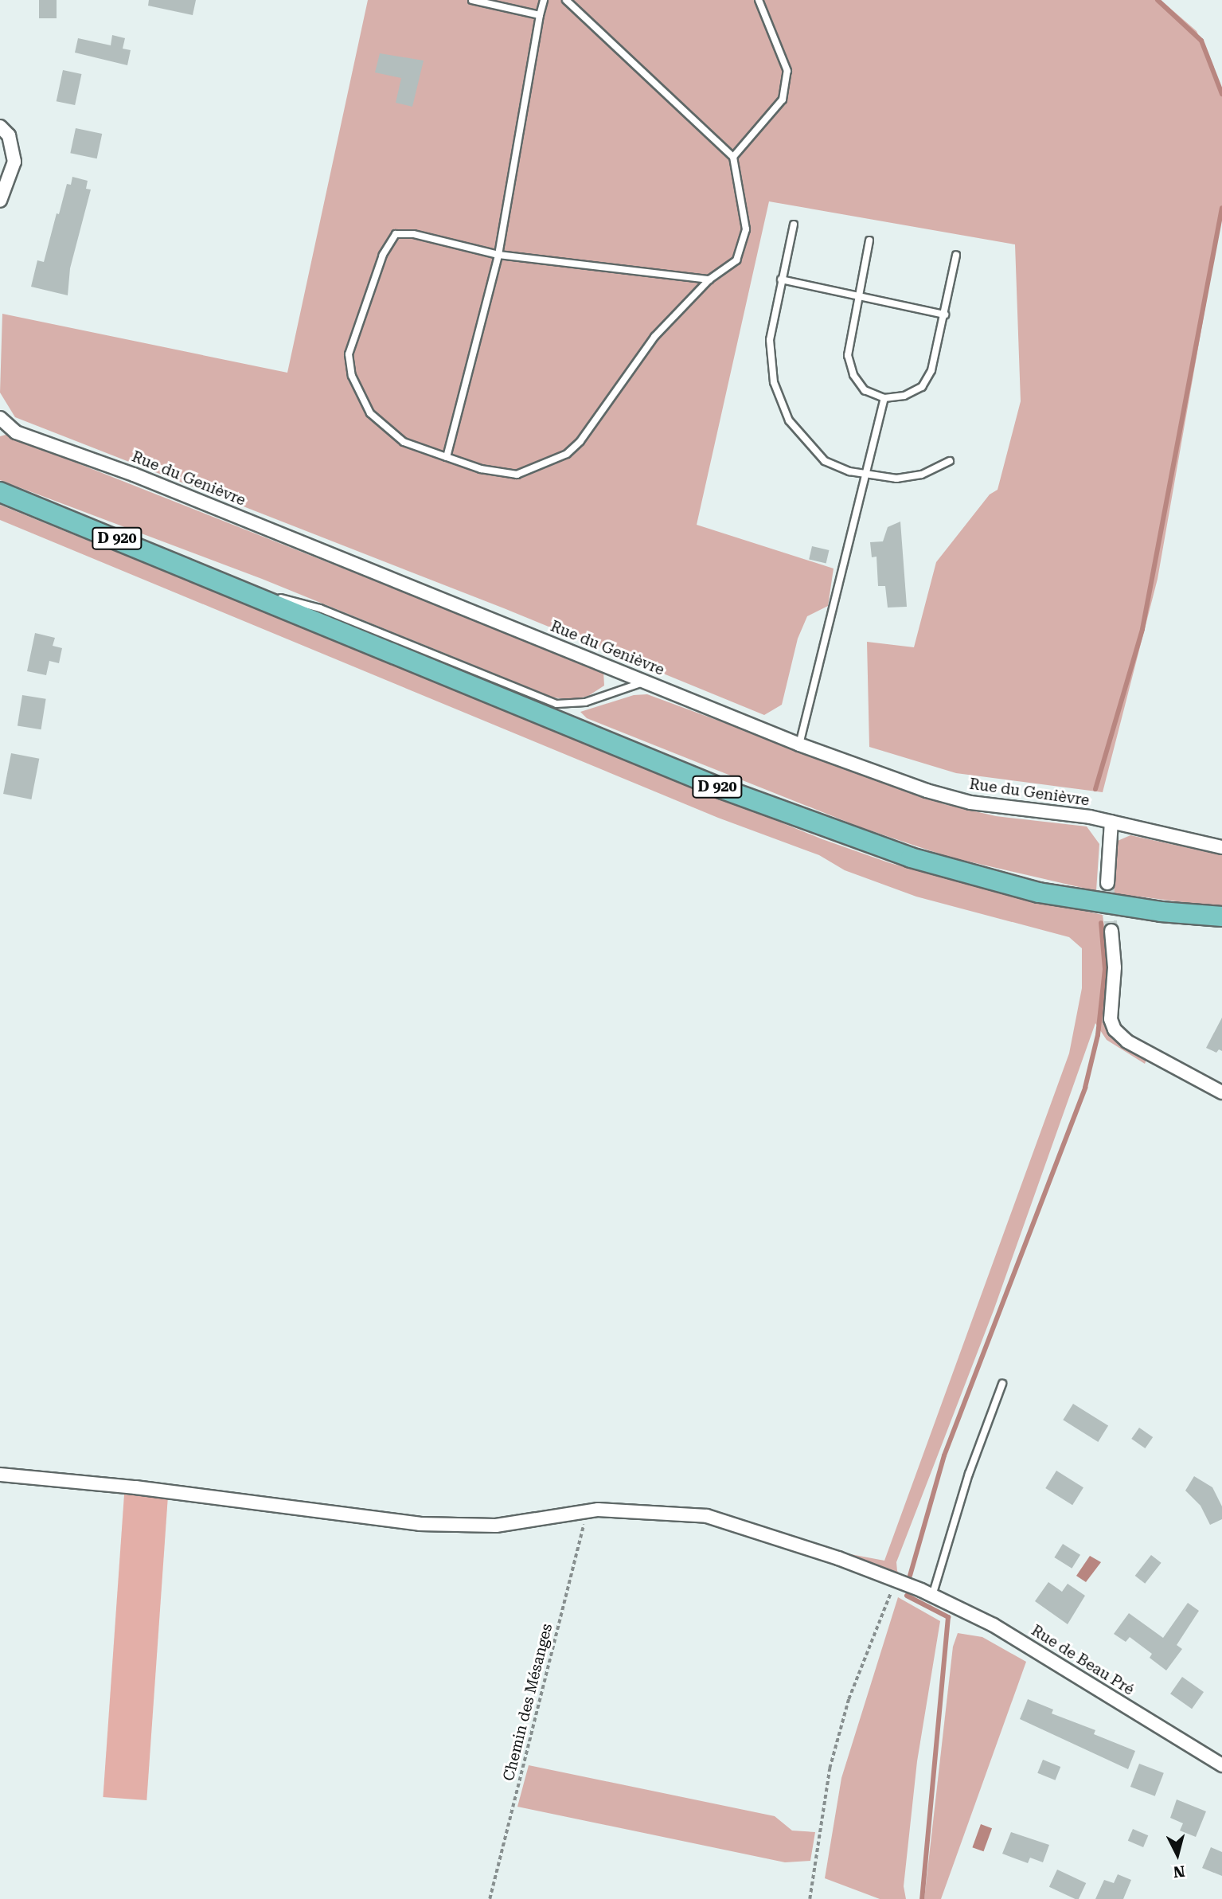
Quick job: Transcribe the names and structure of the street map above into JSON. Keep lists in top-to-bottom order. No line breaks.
{"streets":{"main road":["D 920"],"street":["Rue du Genièvre","Rue de Beau Pré"],"path":["Chemin des Mésanges"]},"crossings":[["Rue de Beau Pré","Chemin des Mésanges"]],"north":"bottom"}
